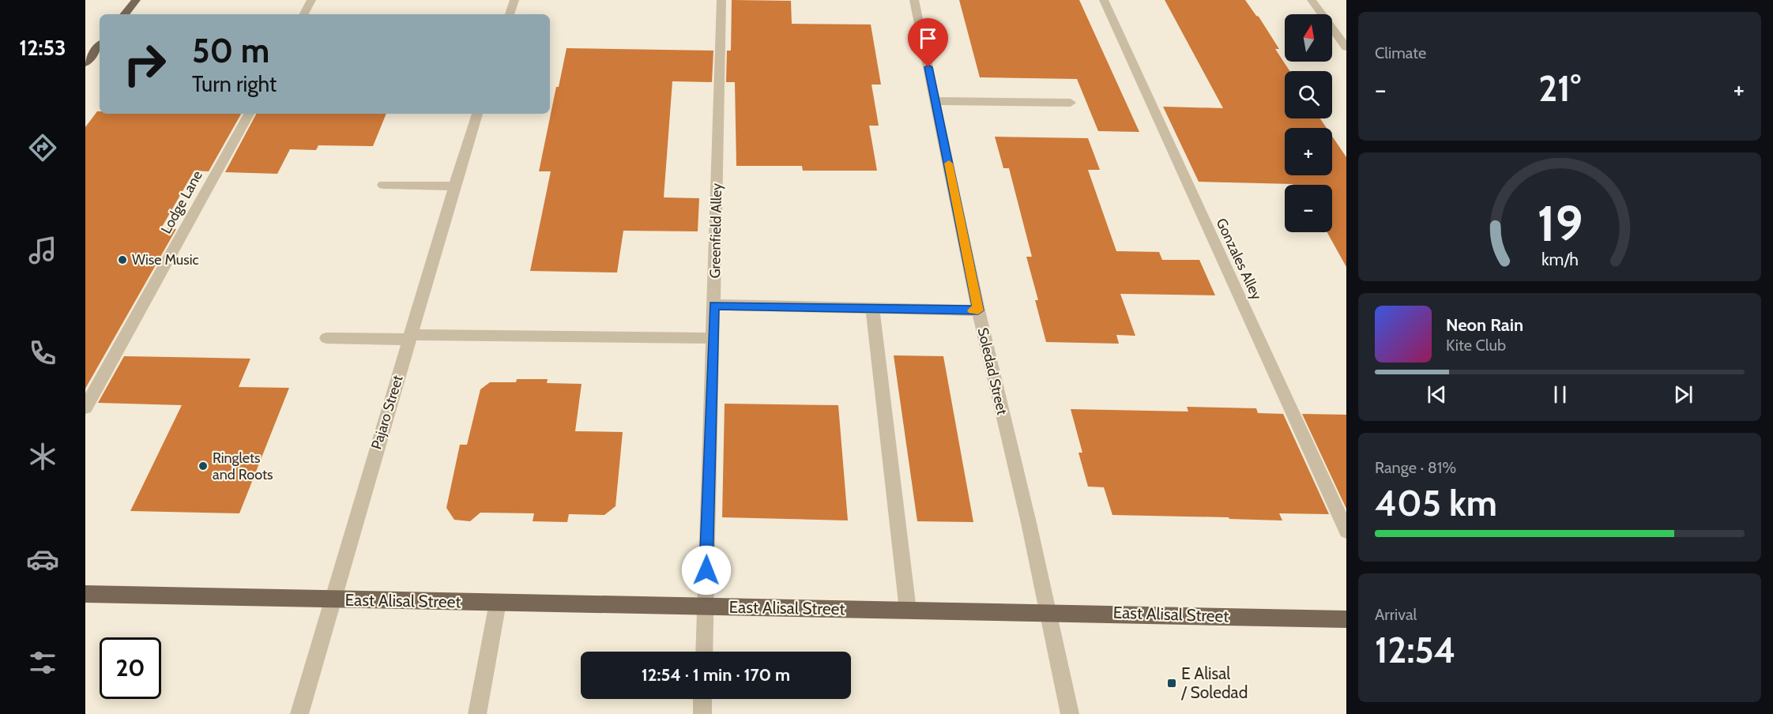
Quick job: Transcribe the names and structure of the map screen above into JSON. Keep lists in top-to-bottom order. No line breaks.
{"streets":{"main road":["East Alisal Street"],"street":["Lodge Lane","Greenfield Alley","Gonzales Alley","Soledad Street","Pajaro Street"]},"crossings":[["Greenfield Alley","East Alisal Street"],["Soledad Street","East Alisal Street"],["Pajaro Street","East Alisal Street"]],"places":{"other":["Wise Music","Ringlets and Roots"],"transit":["E Alisal / Soledad"]},"north":"top","page":{"tabs":"12:53","tile":["Climate",["Range · 81%","405 km"],["Arrival","12:54"]],"map_buttons":["+","−"],"turn":["50 m","Turn right"],"heat":["−","21°","+"],"song":["Neon Rain","Kite Club"],"limit":"20","trip":"12:54 · 1 min · 170 m","gauge":["19","km/h"]}}
